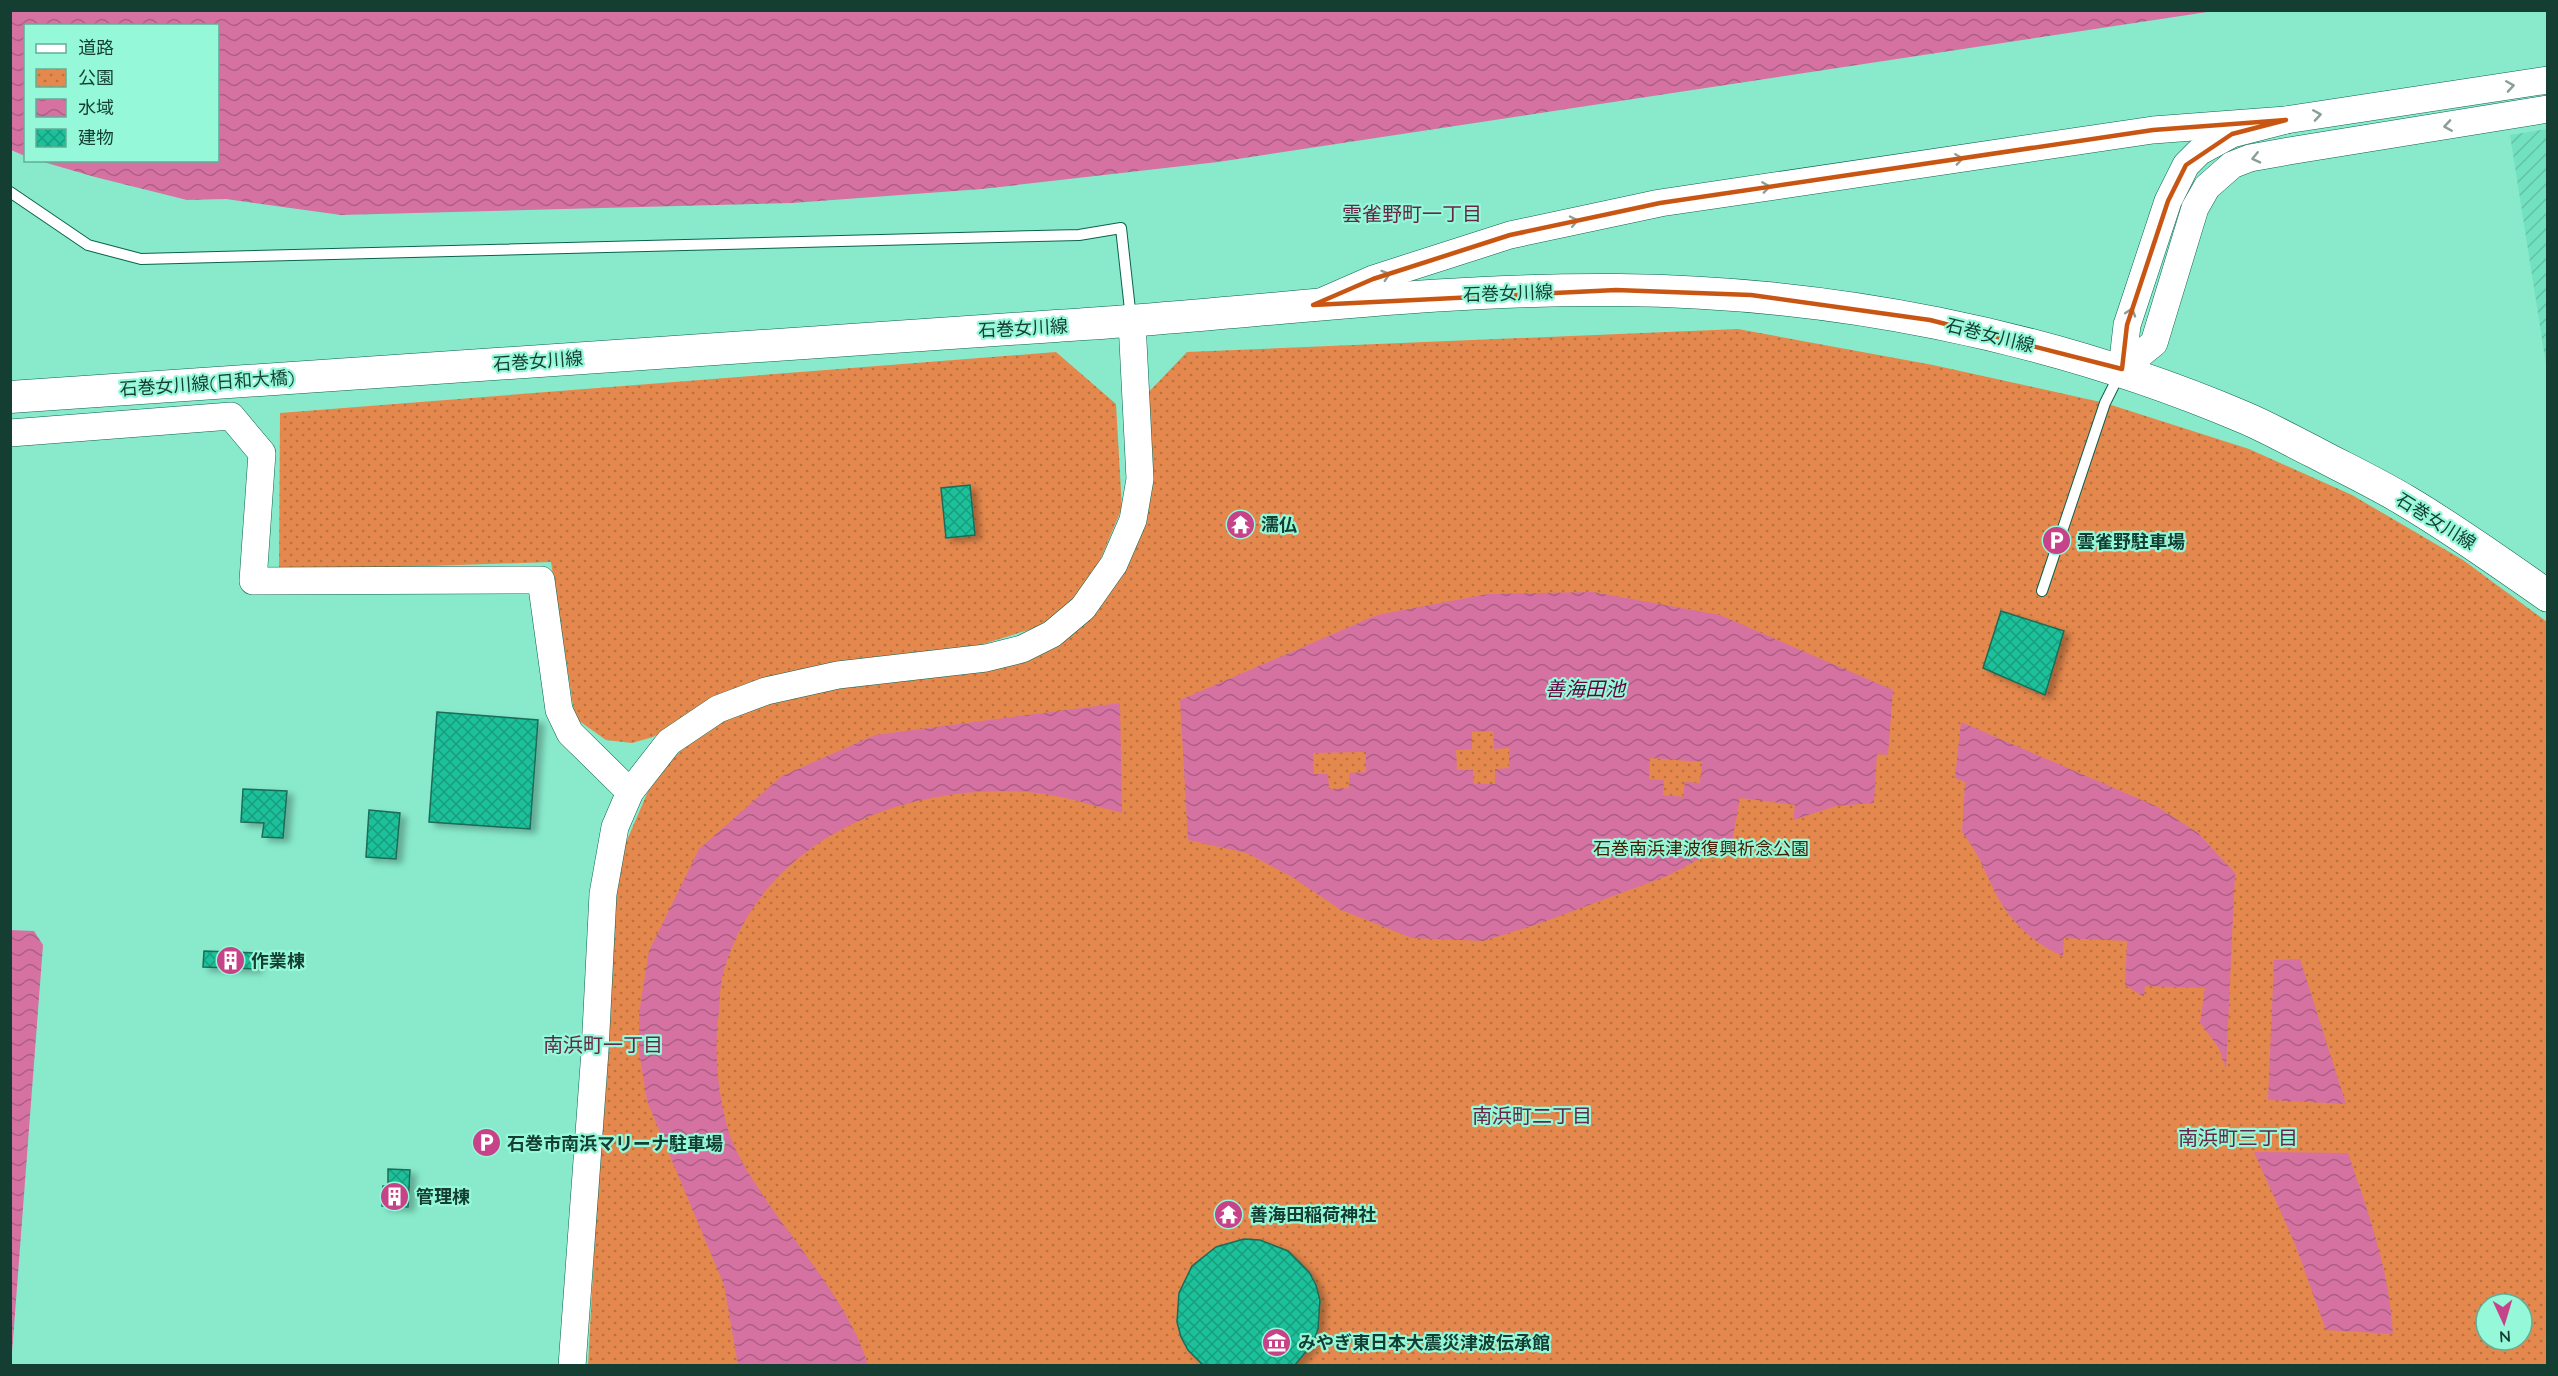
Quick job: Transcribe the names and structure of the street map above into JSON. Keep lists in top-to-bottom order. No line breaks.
{"streets":{"main road":["石巻女川線","石巻女川線(日和大橋)"]},"crossings":[["石巻女川線","石巻女川線(日和大橋)"]],"districts":["雲雀野町一丁目","南浜町一丁目","南浜町二丁目","南浜町三丁目"],"water":["善海田池"],"parks":["石巻南浜津波復興祈念公園"],"places":{"temple":["濡仏","善海田稲荷神社"],"parking":["雲雀野駐車場","石巻市南浜マリーナ駐車場"],"building":["作業棟","管理棟"],"museum":["みやぎ東日本大震災津波伝承館"]},"legend":["道路","公園","水域","建物"],"north":"bottom"}
